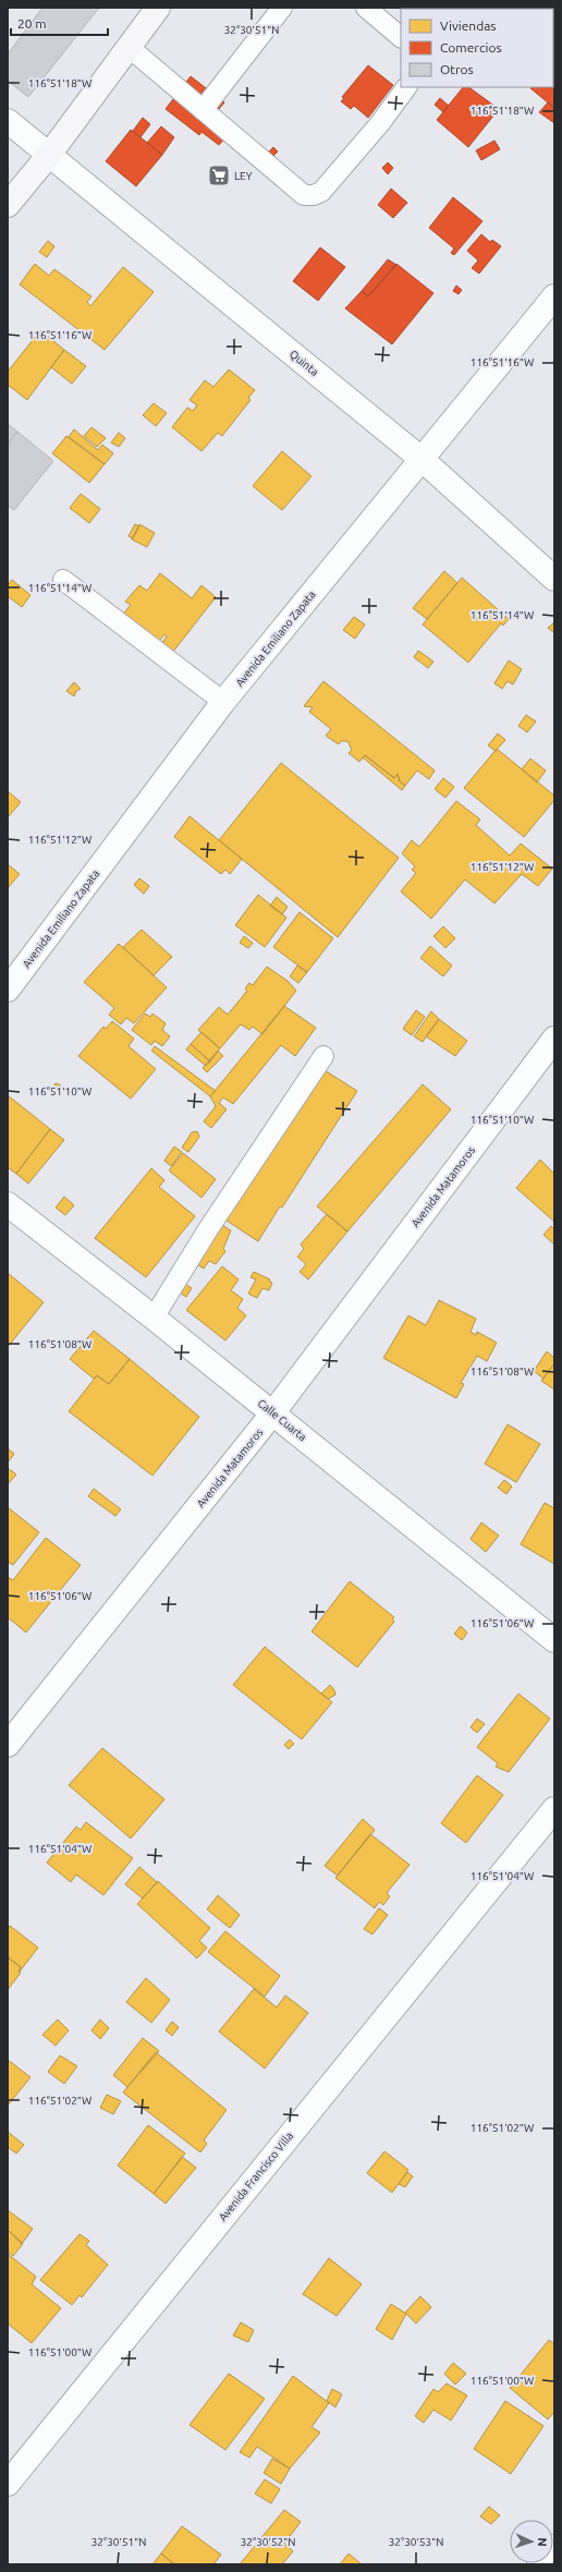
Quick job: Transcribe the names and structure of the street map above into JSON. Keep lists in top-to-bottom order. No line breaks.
{"streets":{"street":["Quinta","Avenida Emiliano Zapata","Avenida Matamoros","Calle Cuarta","Avenida Francisco Villa"]},"crossings":[["Quinta","Avenida Emiliano Zapata"],["Avenida Matamoros","Calle Cuarta"]],"places":{"supermarket":["LEY"]},"legend":["Viviendas","Comercios","Otros"],"scale_bar":"20 m","north":"right","coordinates":["32°30'51\"N","116°51'18\"W","116°51'16\"W","116°51'14\"W","116°51'12\"W","116°51'10\"W","116°51'08\"W","116°51'06\"W","116°51'04\"W","116°51'02\"W","116°51'00\"W","32°30'52\"N","32°30'53\"N"]}
